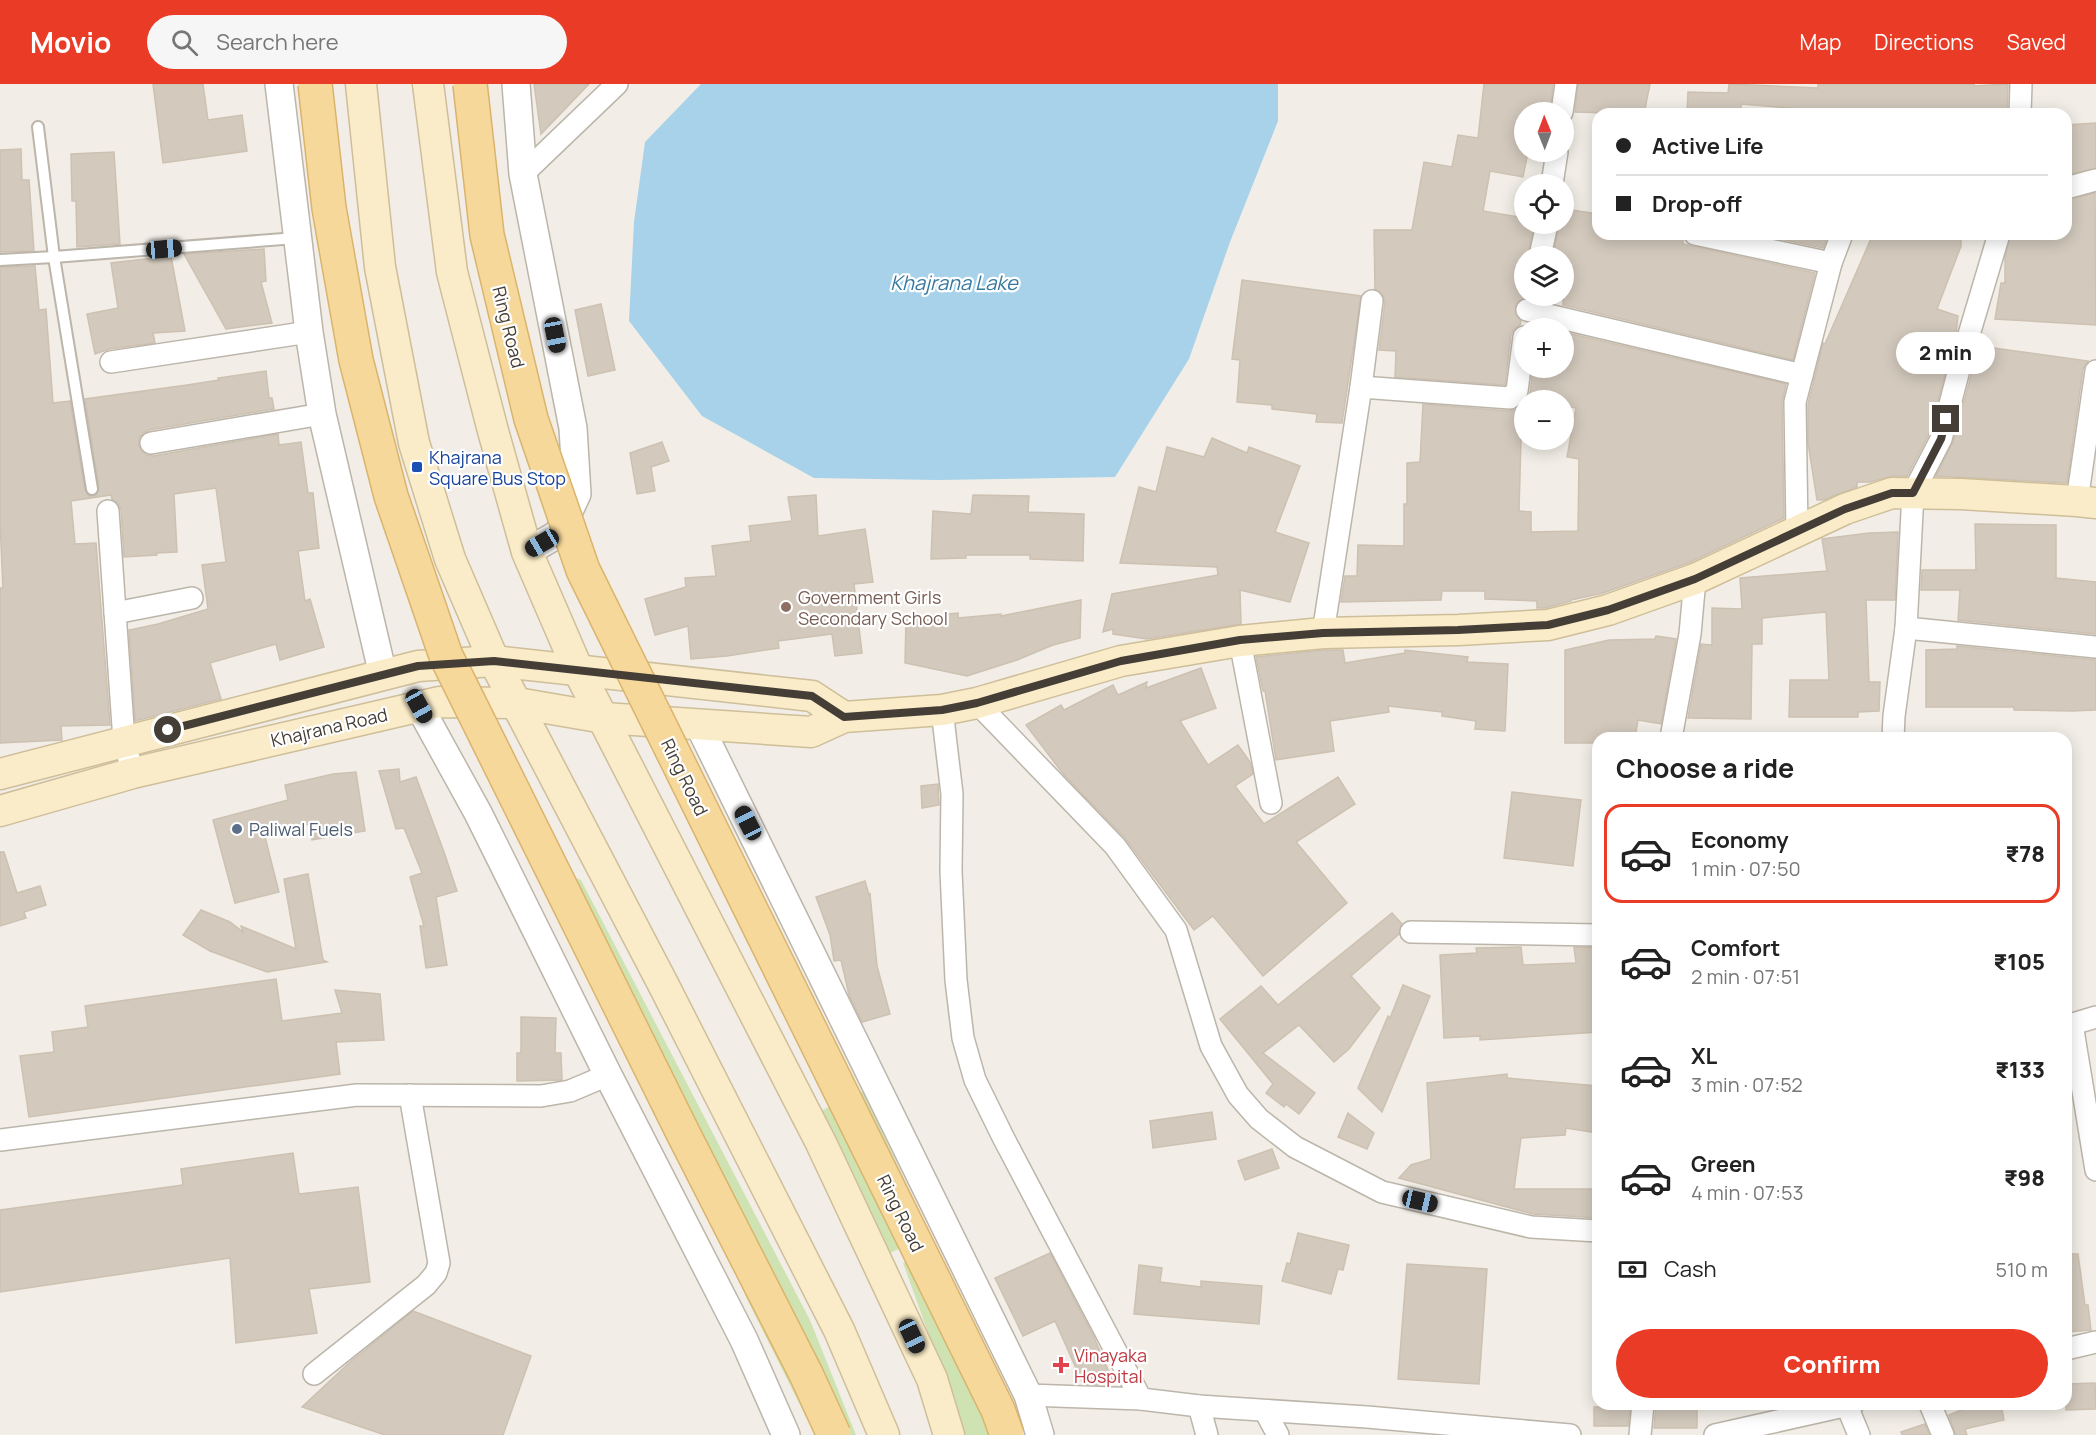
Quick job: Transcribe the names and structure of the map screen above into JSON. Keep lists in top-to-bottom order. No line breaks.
{"streets":{"main road":["Ring Road","Khajrana Road"]},"water":["Khajrana Lake"],"places":{"transit":["Khajrana Square Bus Stop"],"other":["Government Girls Secondary School","Paliwal Fuels"],"health":["Vinayaka Hospital"]},"north":"top","page":{"header":"Movio","search":"Search here","nav":["Map","Directions","Saved"],"map_buttons":["+","−"],"banner":["Active Life","Drop-off"],"bubble":"2 min","heading":"Choose a ride","list":[{"name":"Economy","note":"1 min · 07:50","value":"₹78"},{"name":"Comfort","note":"2 min · 07:51","value":"₹105"},{"name":"XL","note":"3 min · 07:52","value":"₹133"},{"name":"Green","note":"4 min · 07:53","value":"₹98"}],"pay":["Cash","510 m"],"buttons":"Confirm"}}
